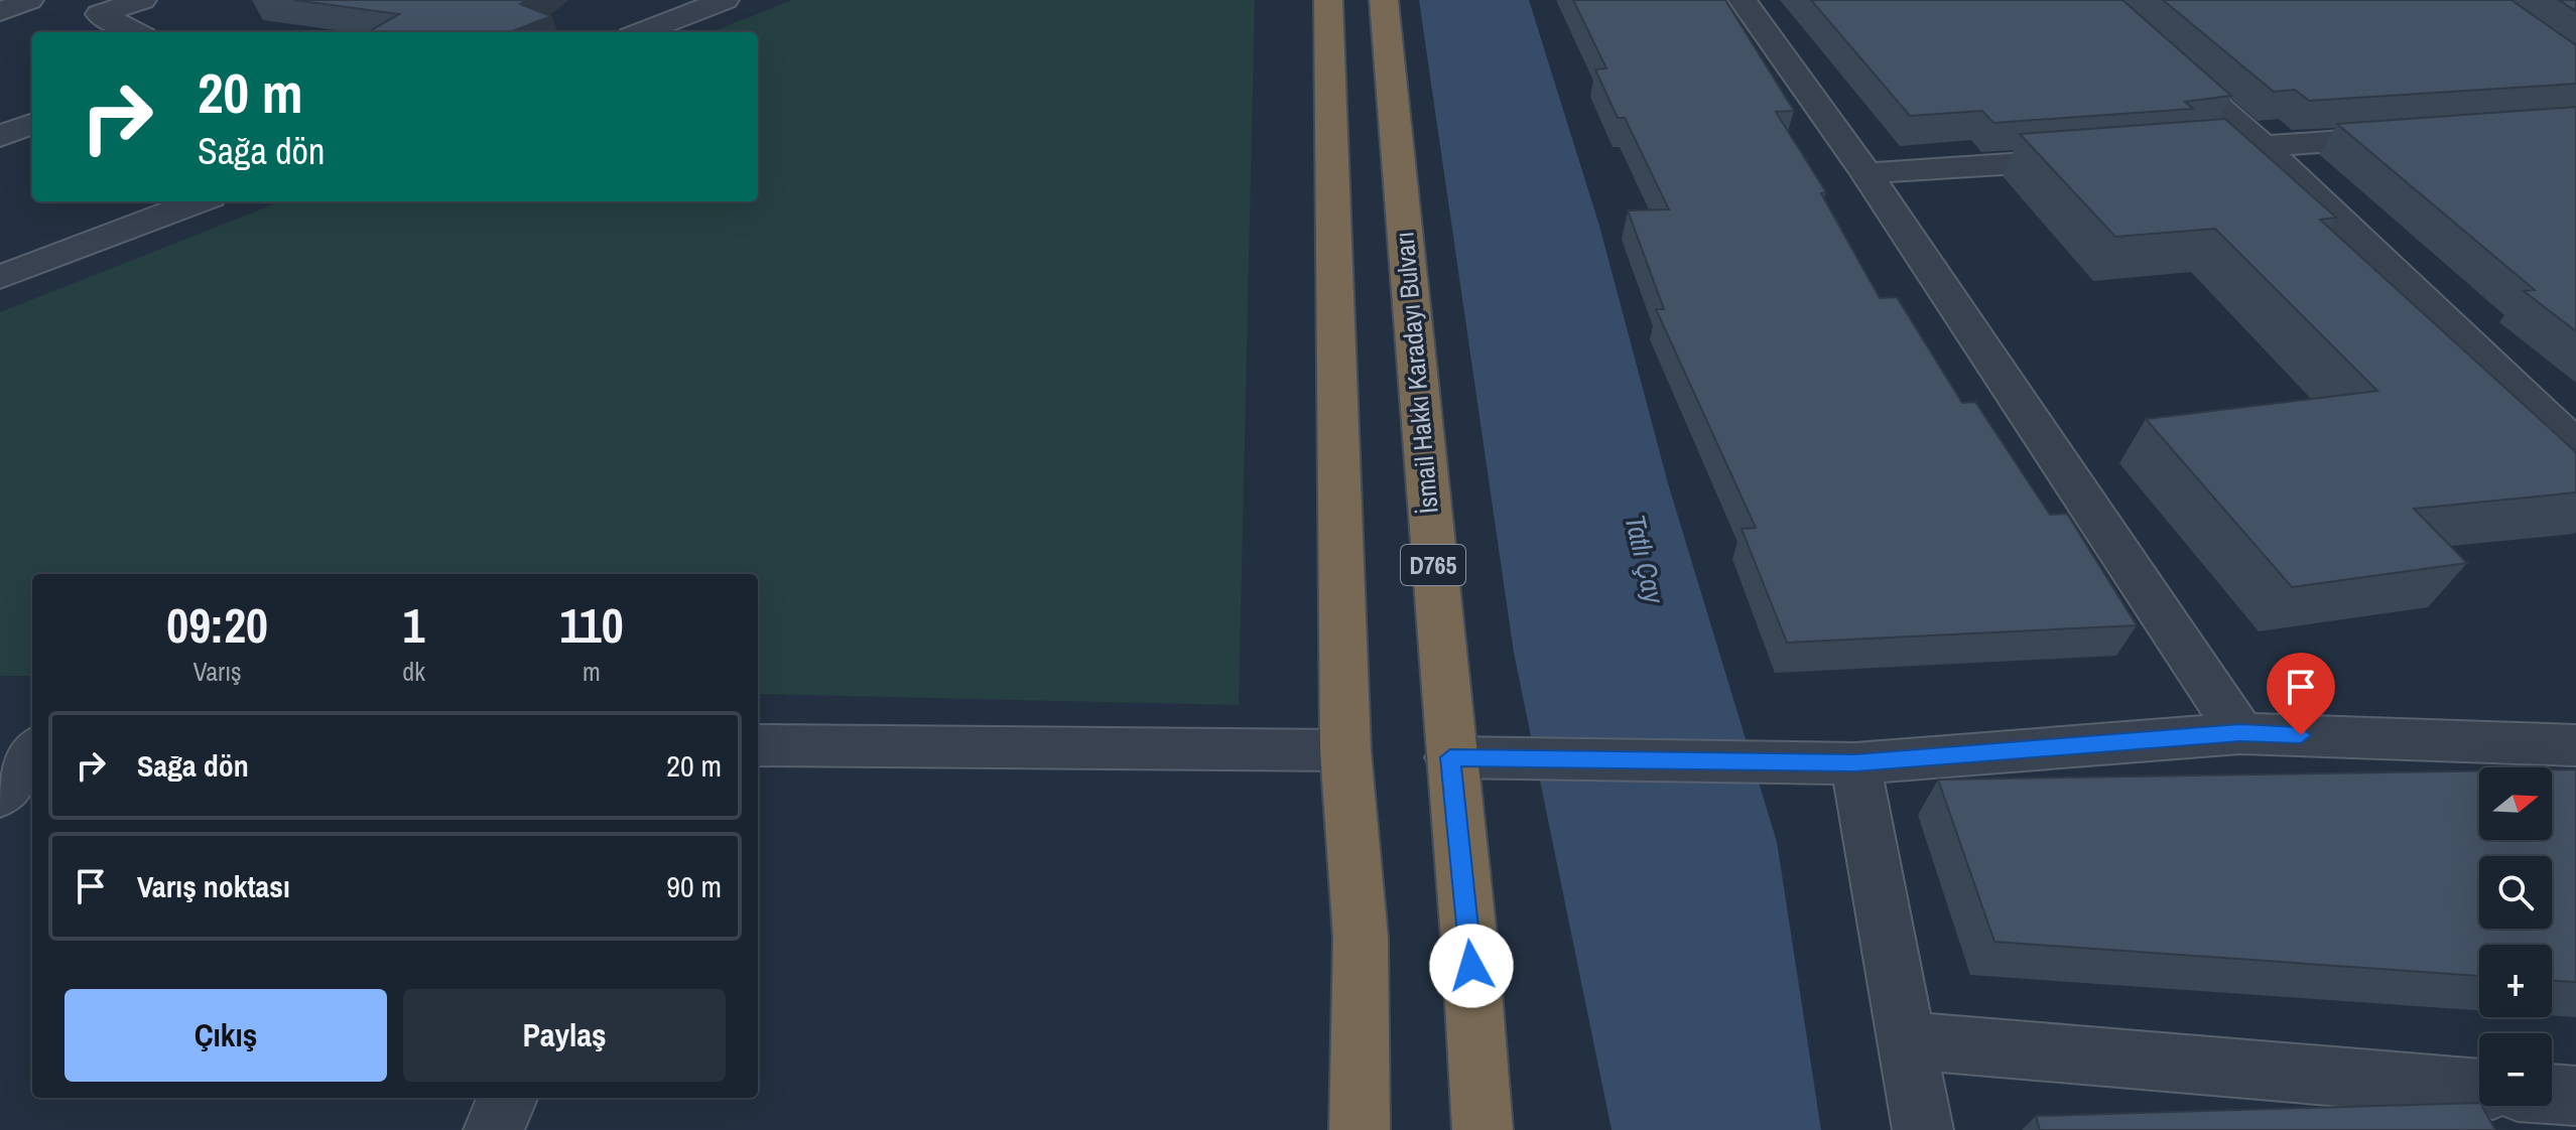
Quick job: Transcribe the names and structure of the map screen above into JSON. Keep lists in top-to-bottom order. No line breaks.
{"streets":{"highway":["İsmail Hakkı Karadayı Bulvarı","D765"]},"water":["Tatlı Çay"],"north":"right","page":{"turn":["20 m","Sağa dön"],"eta":["09:20","Varış","1","dk","110","m"],"list":[{"name":"Sağa dön","value":"20 m"},{"name":"Varış noktası","value":"90 m"}],"map_buttons":["+","−"],"buttons":["Çıkış","Paylaş"]}}
